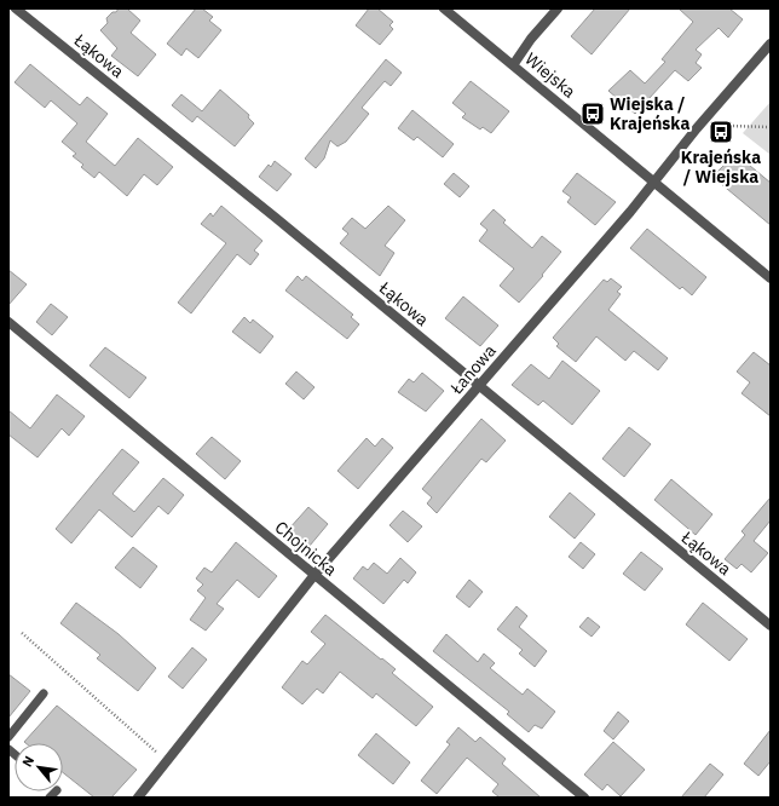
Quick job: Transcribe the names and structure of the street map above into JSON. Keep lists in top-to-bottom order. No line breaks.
{"streets":{"street":["Łąkowa","Wiejska","Łanowa","Chojnicka"]},"crossings":[["Łąkowa","Łanowa"],["Wiejska","Łanowa"],["Łanowa","Chojnicka"]],"places":{"bus stop":["Wiejska / Krajeńska","Krajeńska / Wiejska"]},"north":"top left"}
